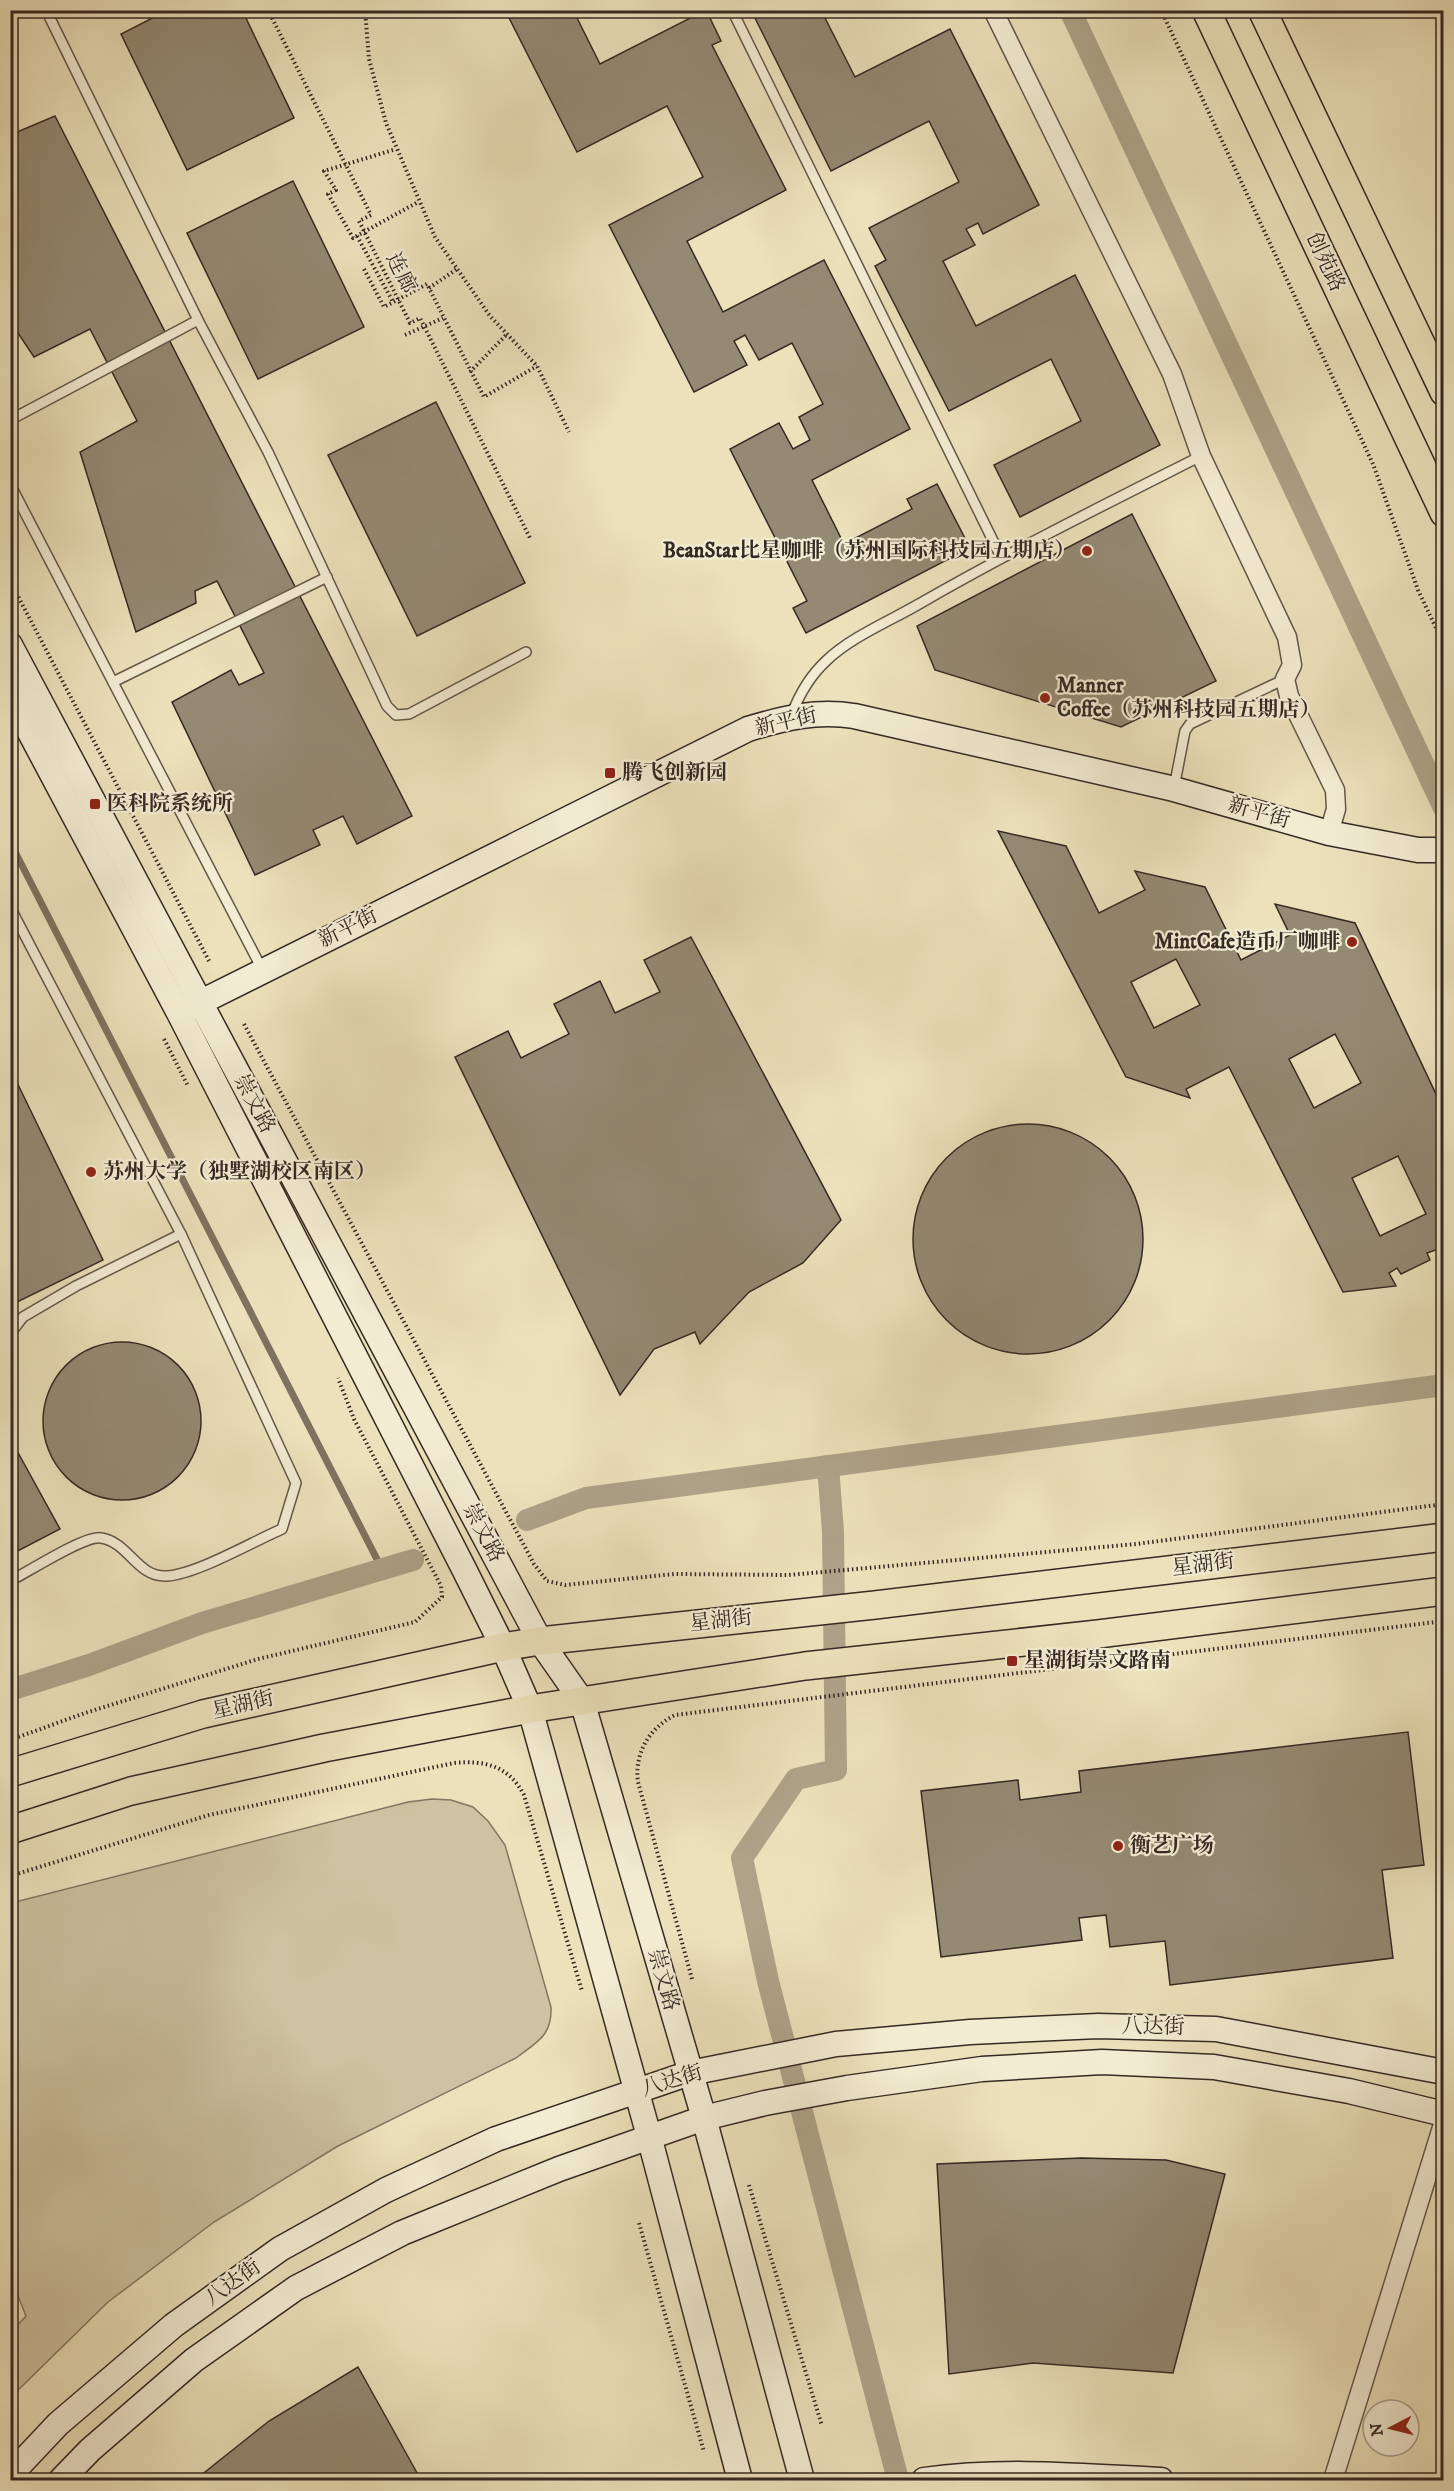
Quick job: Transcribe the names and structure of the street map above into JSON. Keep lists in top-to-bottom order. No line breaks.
{"streets":{"main road":["创苑路","星湖街"],"street":["新平街","崇文路","八达街"],"path":["连廊"]},"crossings":[["新平街","崇文路"],["崇文路","星湖街"],["崇文路","八达街"]],"places":{"other":["BeanStar比星咖啡（苏州国际科技园五期店）","Manner Coffee（苏州科技园五期店）","MintCafe造币厂咖啡","苏州大学（独墅湖校区南区）","衡艺广场"],"transit":["腾飞创新园","医科院系统所","星湖街崇文路南"]},"north":"left"}
